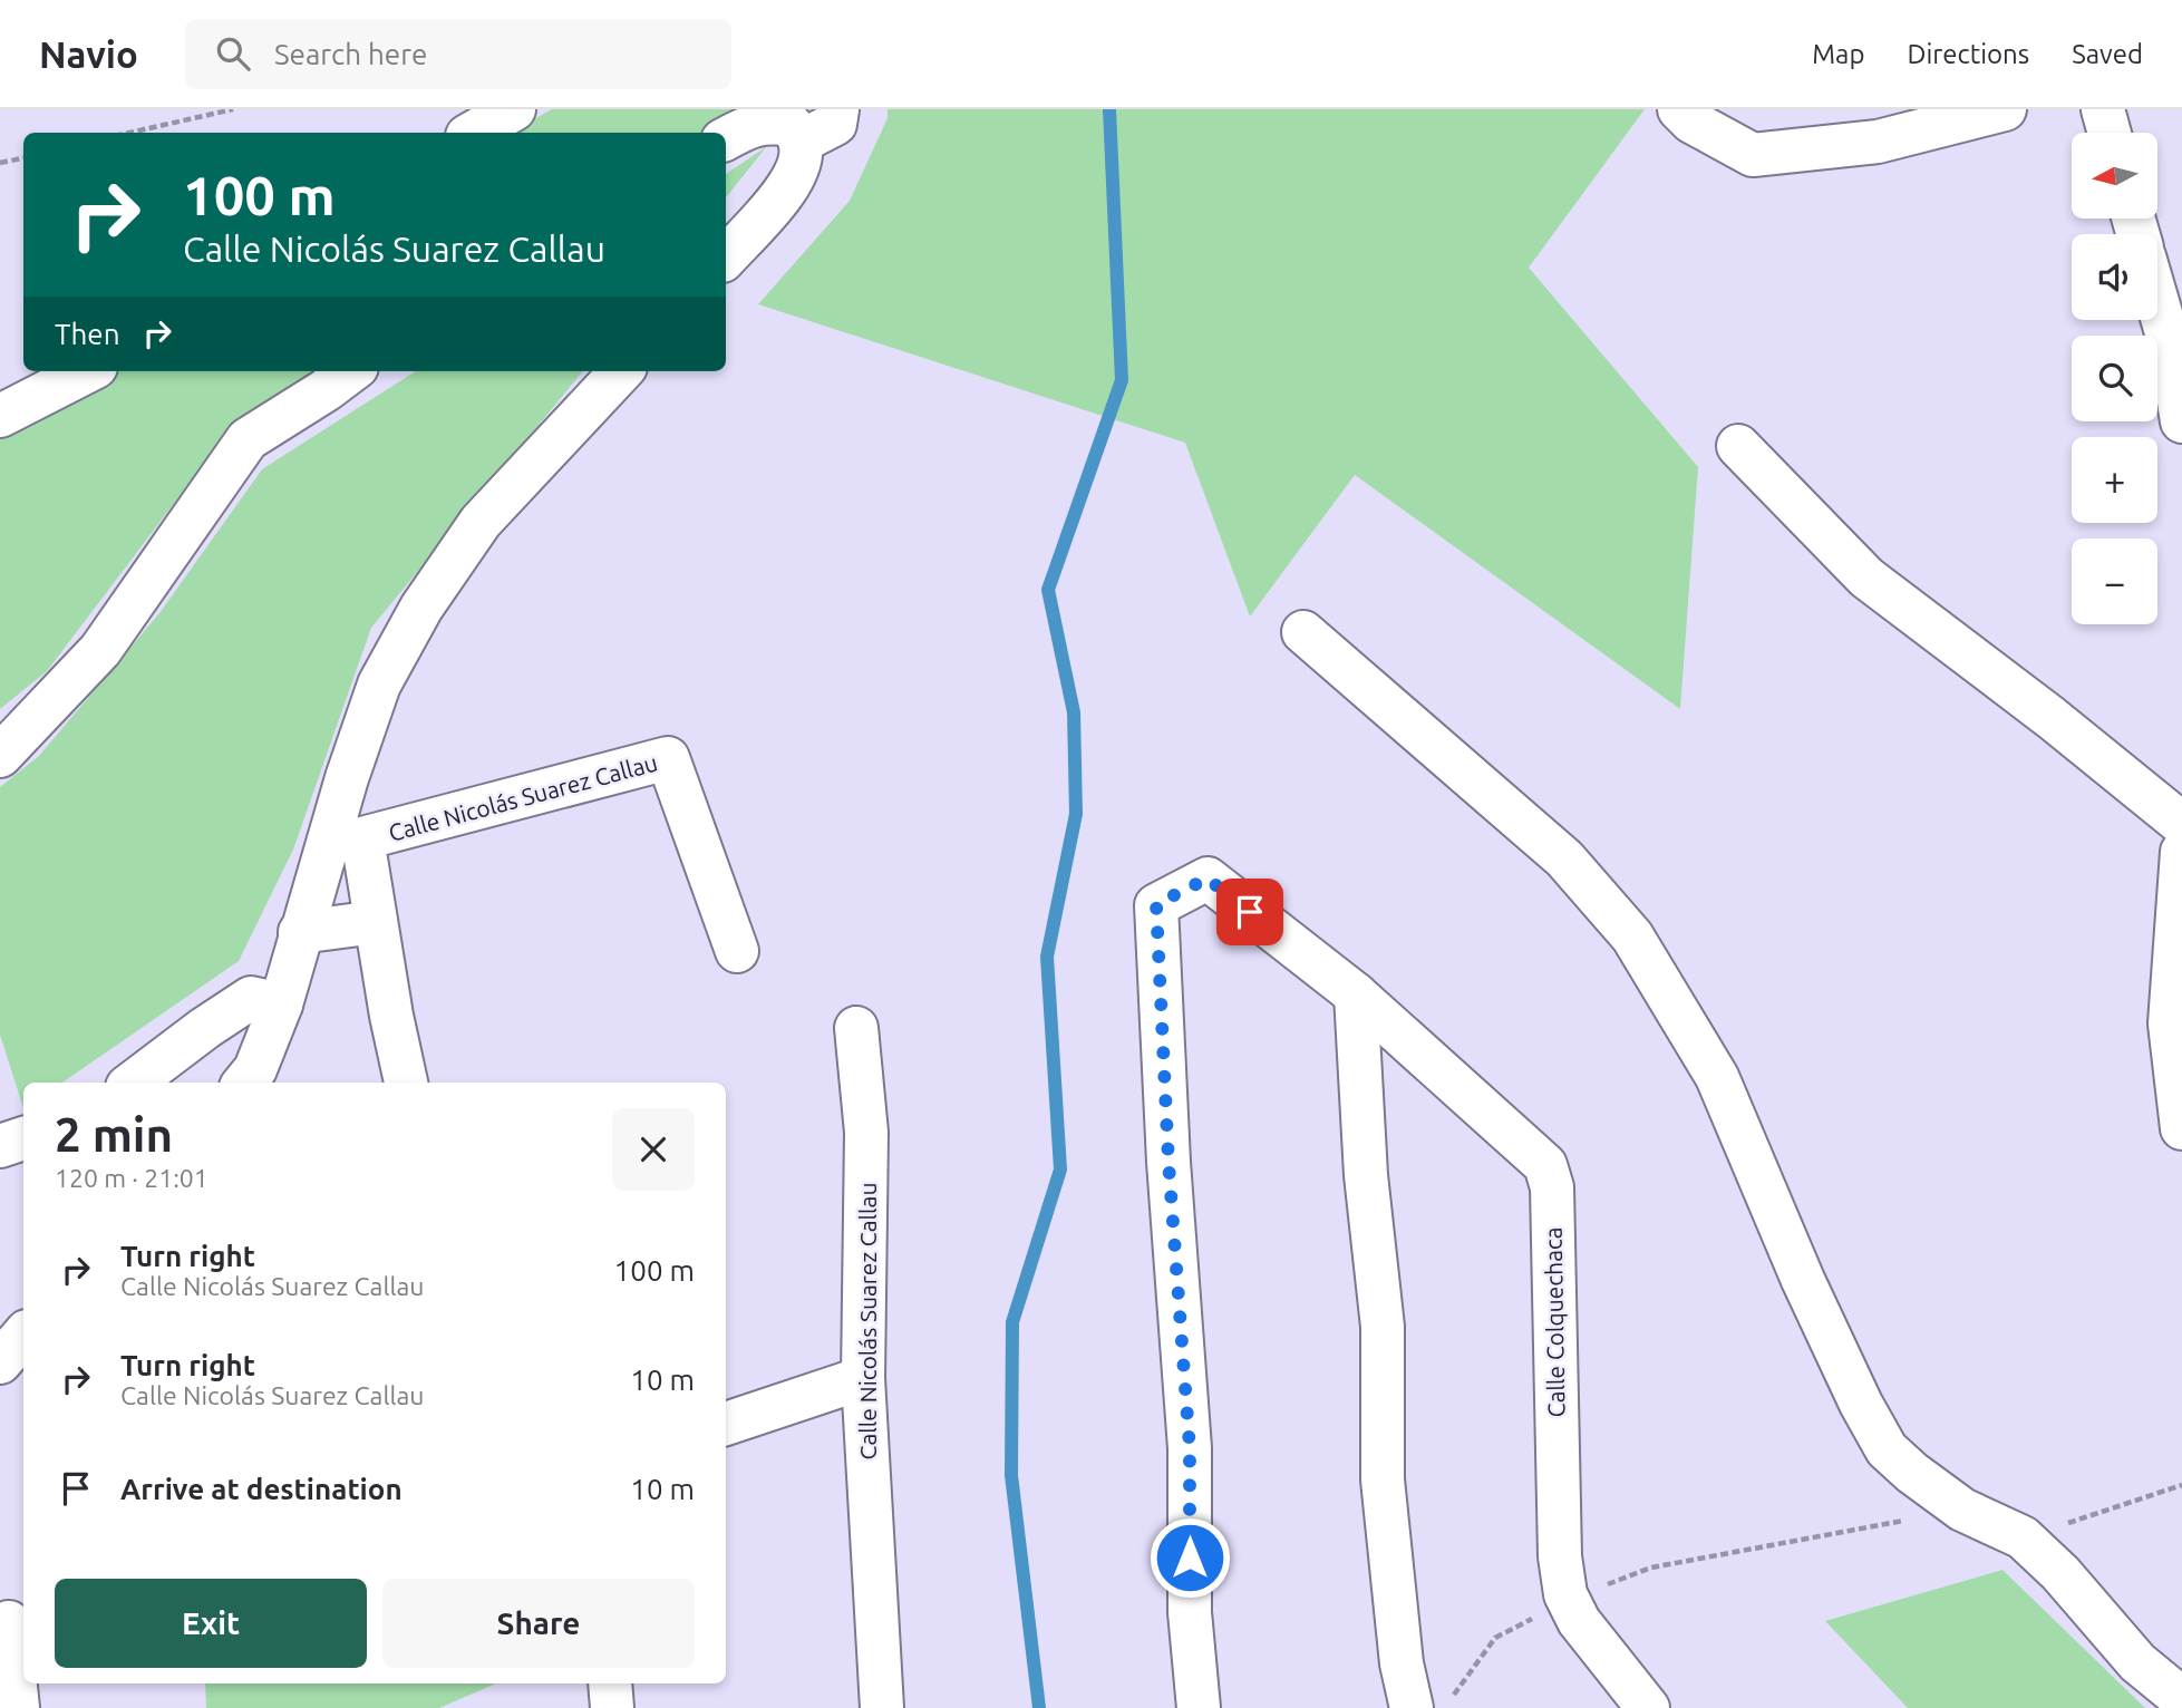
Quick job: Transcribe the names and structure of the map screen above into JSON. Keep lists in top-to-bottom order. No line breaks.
{"streets":{"street":["Calle Nicolás Suarez Callau","Calle Colquechaca"]},"north":"left","page":{"header":"Navio","search":"Search here","nav":["Map","Directions","Saved"],"map_buttons":["+","−"],"turn":["100 m","Calle Nicolás Suarez Callau"],"then":"Then","heading":["2 min","120 m · 21:01"],"list":[{"name":"Turn right","note":"Calle Nicolás Suarez Callau","value":"100 m"},{"name":"Turn right","note":"Calle Nicolás Suarez Callau","value":"10 m"},{"name":"Arrive at destination","value":"10 m"}],"buttons":["Exit","Share"]}}
